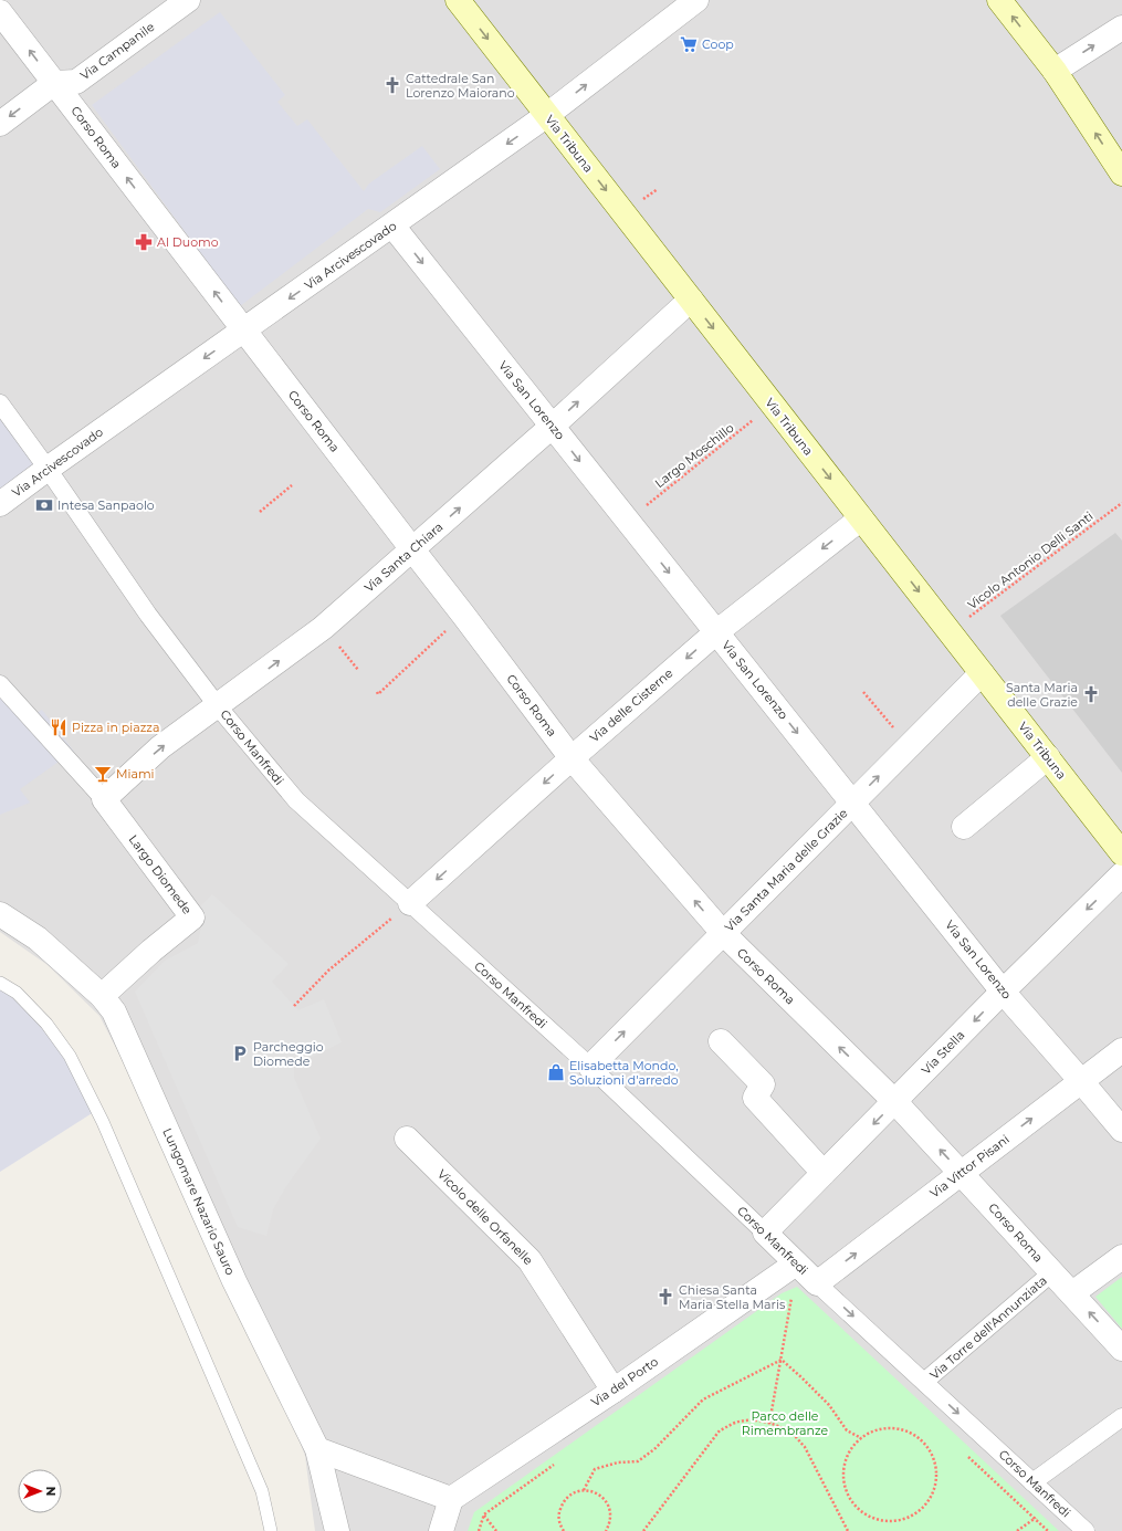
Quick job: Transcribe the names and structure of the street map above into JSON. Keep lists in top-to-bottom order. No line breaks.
{"streets":{"main road":["Via Tribuna"],"street":["Via Campanile","Corso Roma","Via Arcivescovado","Via San Lorenzo","Via Santa Chiara","Via delle Cisterne","Corso Manfredi","Via Santa Maria delle Grazie","Largo Diomede","Via Stella","Via Vittor Pisani","Lungomare Nazario Sauro","Vicolo delle Orfanelle","Via Torre dell'Annunziata","Via del Porto"],"path":["Largo Moschillo","Vicolo Antonio Delli Santi"]},"crossings":[["Via Campanile","Corso Roma"],["Corso Roma","Via Arcivescovado"],["Corso Roma","Via Santa Chiara"],["Corso Roma","Via delle Cisterne"],["Corso Roma","Via Santa Maria delle Grazie"],["Corso Roma","Via Stella"],["Corso Roma","Via Vittor Pisani"],["Corso Roma","Via Torre dell'Annunziata"],["Via Tribuna","Via Arcivescovado"],["Via Tribuna","Largo Moschillo"],["Via Tribuna","Via Santa Chiara"],["Via Tribuna","Vicolo Antonio Delli Santi"],["Via Tribuna","Via delle Cisterne"],["Via Tribuna","Via Santa Maria delle Grazie"],["Via Arcivescovado","Via San Lorenzo"],["Via Arcivescovado","Corso Manfredi"],["Via San Lorenzo","Largo Moschillo"],["Via San Lorenzo","Via Santa Chiara"],["Via San Lorenzo","Via delle Cisterne"],["Via San Lorenzo","Via Santa Maria delle Grazie"],["Via San Lorenzo","Via Stella"],["Via San Lorenzo","Via Vittor Pisani"],["Via Santa Chiara","Corso Manfredi"],["Via Santa Chiara","Largo Diomede"],["Via delle Cisterne","Corso Manfredi"],["Corso Manfredi","Via Santa Maria delle Grazie"],["Corso Manfredi","Via Stella"],["Corso Manfredi","Via Vittor Pisani"],["Corso Manfredi","Via Torre dell'Annunziata"],["Corso Manfredi","Via del Porto"],["Largo Diomede","Lungomare Nazario Sauro"],["Vicolo delle Orfanelle","Via del Porto"]],"one_way":["Corso Roma","Via Tribuna","Via San Lorenzo","Via Santa Chiara","Via delle Cisterne","Via Santa Maria delle Grazie","Via Stella","Via Vittor Pisani"],"parks":["Parco delle Rimembranze"],"places":{"supermarket":["Coop"],"church":["Cattedrale San Lorenzo Maiorano","Santa Maria delle Grazie","Chiesa Santa Maria Stella Maris"],"pharmacy":["Al Duomo"],"bank":["Intesa Sanpaolo"],"restaurant":["Pizza in piazza"],"bar":["Miami"],"parking":["Parcheggio Diomede"],"shop":["Elisabetta Mondo, Soluzioni d'arredo"]},"north":"right"}
